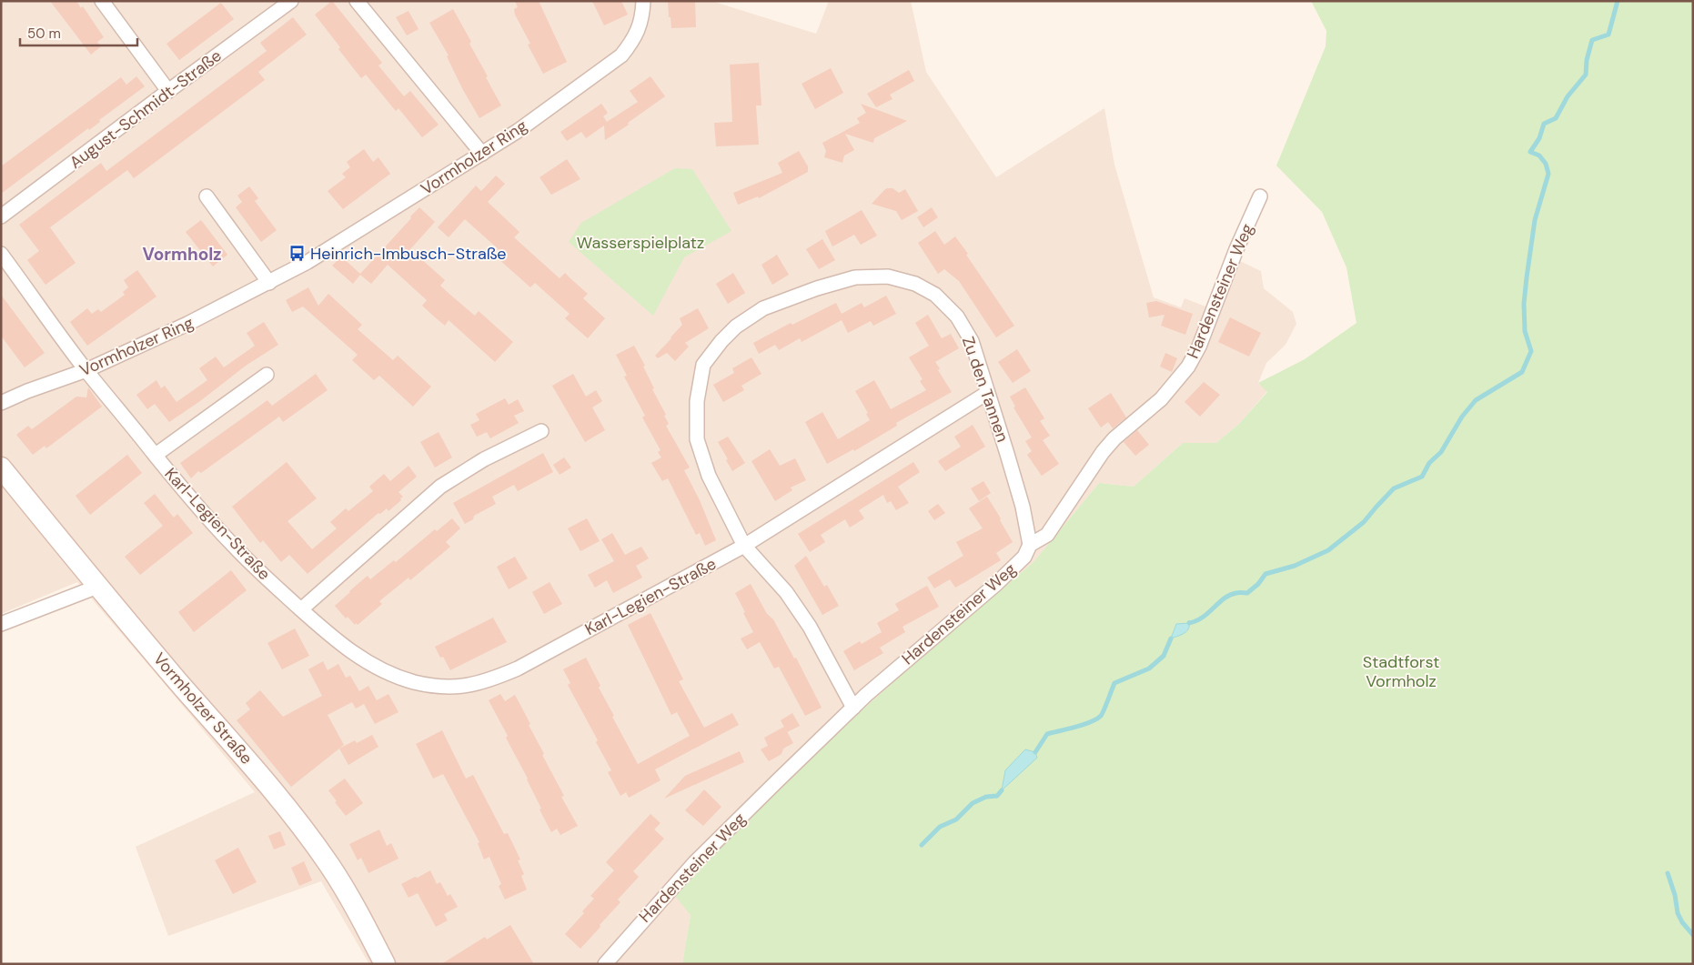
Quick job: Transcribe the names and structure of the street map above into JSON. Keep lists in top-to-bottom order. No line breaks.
{"streets":{"main road":["Vormholzer Straße"],"street":["August-Schmidt-Straße","Vormholzer Ring","Hardensteiner Weg","Zu den Tannen","Karl-Legien-Straße"]},"crossings":[["Vormholzer Ring","Karl-Legien-Straße"],["Hardensteiner Weg","Zu den Tannen"],["Zu den Tannen","Karl-Legien-Straße"]],"districts":["Vormholz"],"parks":["Wasserspielplatz","Stadtforst Vormholz"],"places":{"bus stop":["Heinrich-Imbusch-Straße"]},"scale_bar":"50 m"}
